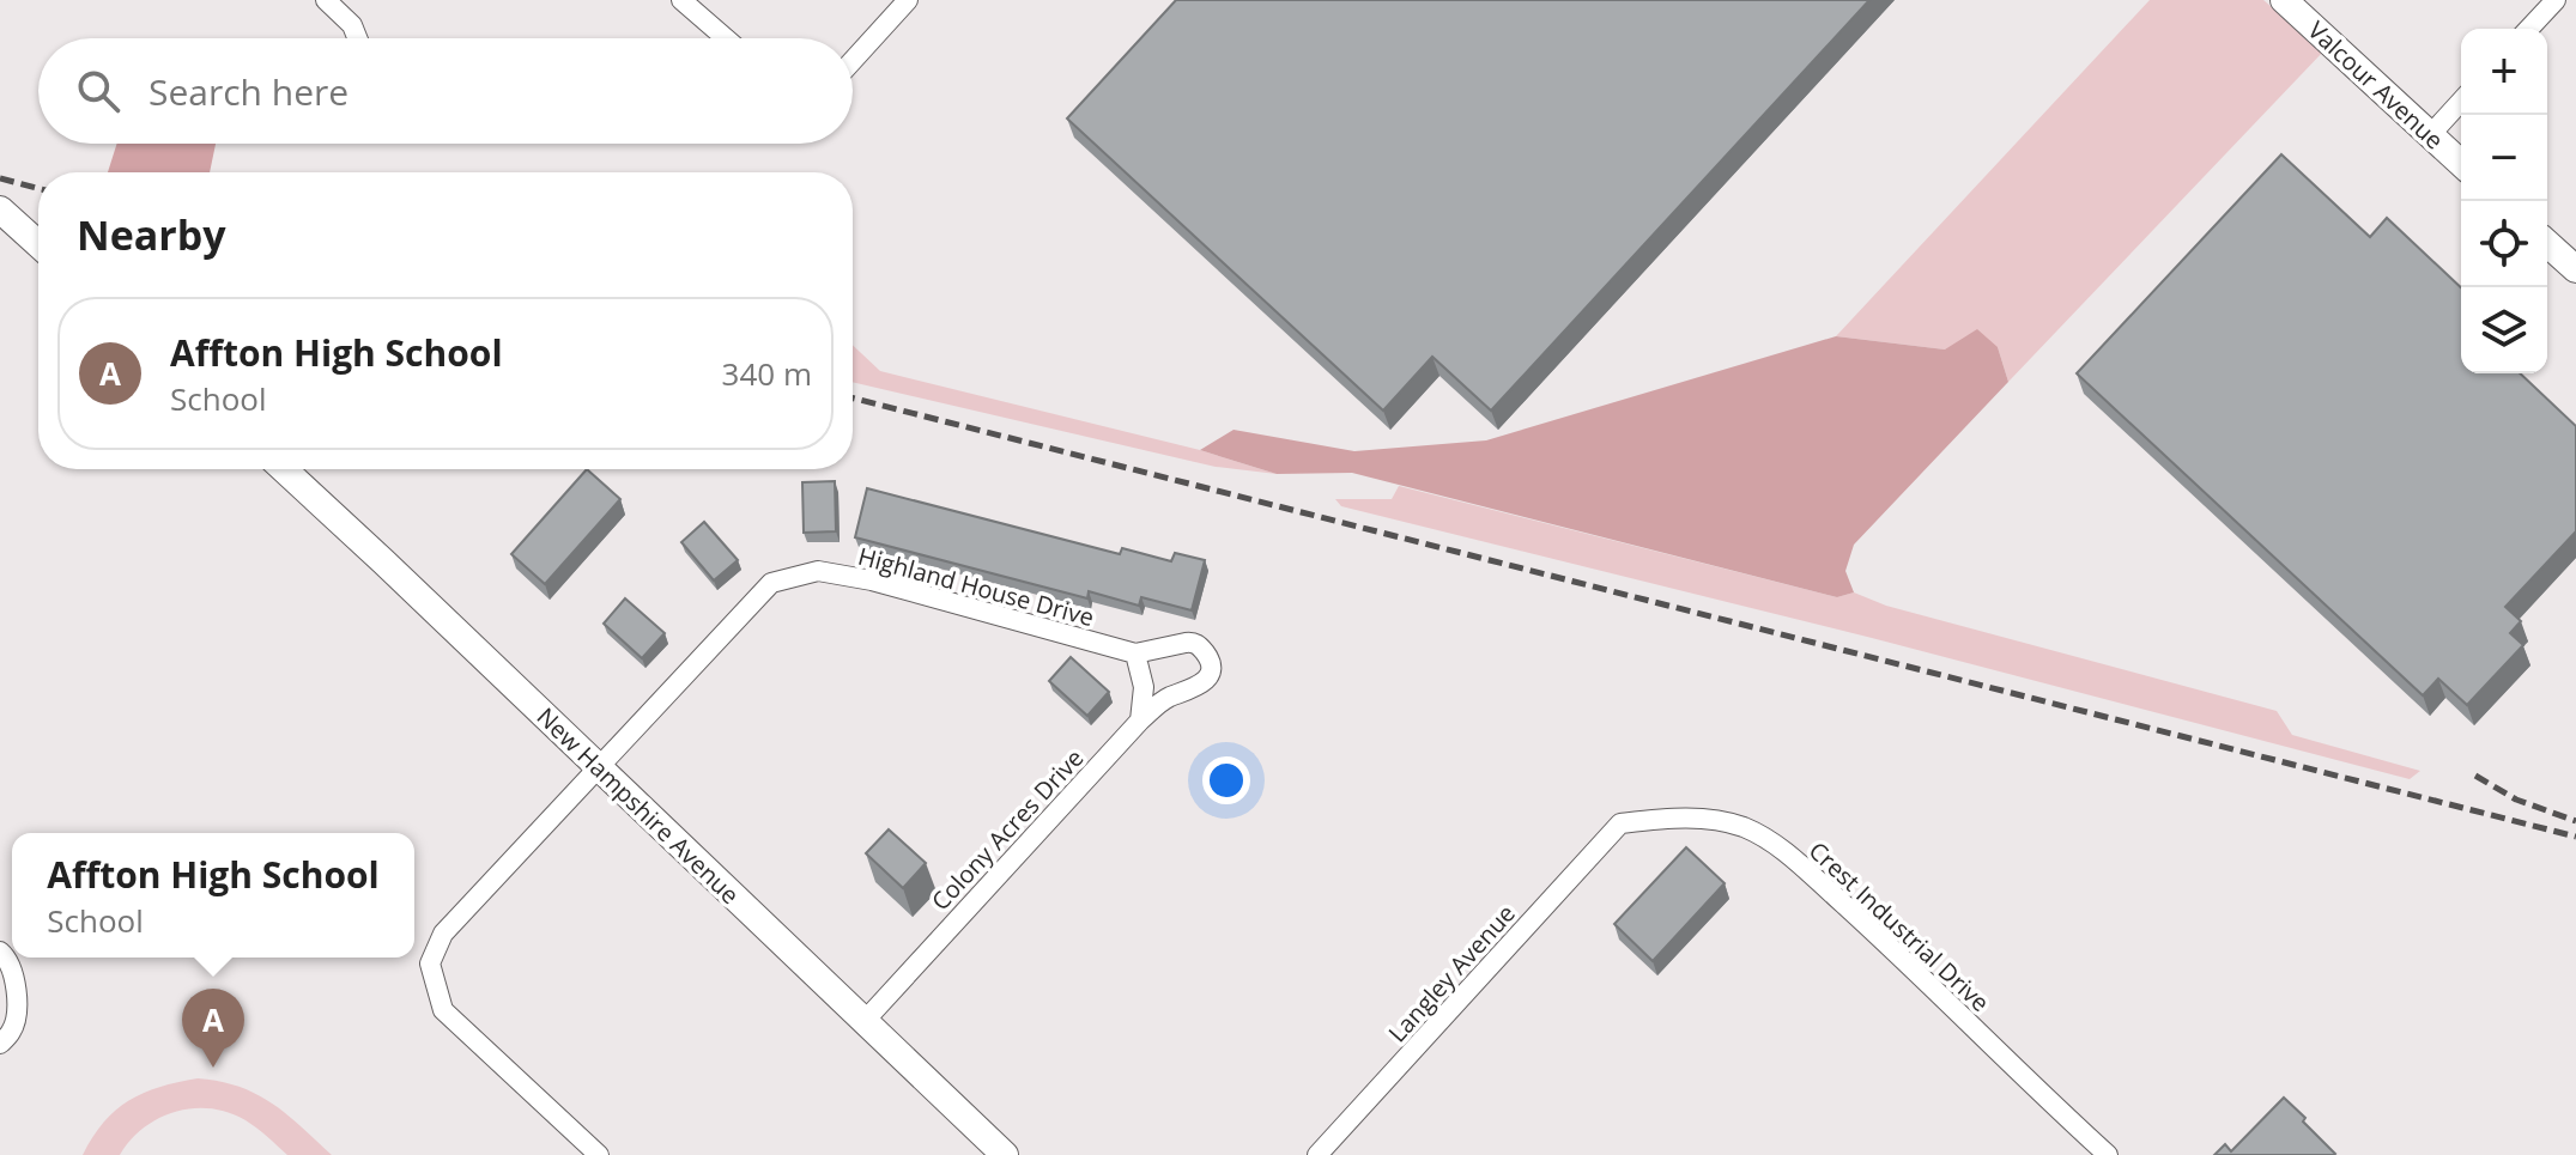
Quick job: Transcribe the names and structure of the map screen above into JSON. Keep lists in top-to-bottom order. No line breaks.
{"streets":{"street":["Valcour Avenue","Highland House Drive","New Hampshire Avenue","Colony Acres Drive","Crest Industrial Drive","Langley Avenue"]},"crossings":[["Highland House Drive","New Hampshire Avenue"],["Highland House Drive","Colony Acres Drive"],["New Hampshire Avenue","Colony Acres Drive"],["Crest Industrial Drive","Langley Avenue"]],"page":{"map_buttons":["+","−"],"search":"Search here","heading":"Nearby","list":[{"mark":"A","name":"Affton High School","note":"School","value":"340 m"}],"popup":["Affton High School","School"],"pins":"A"}}
